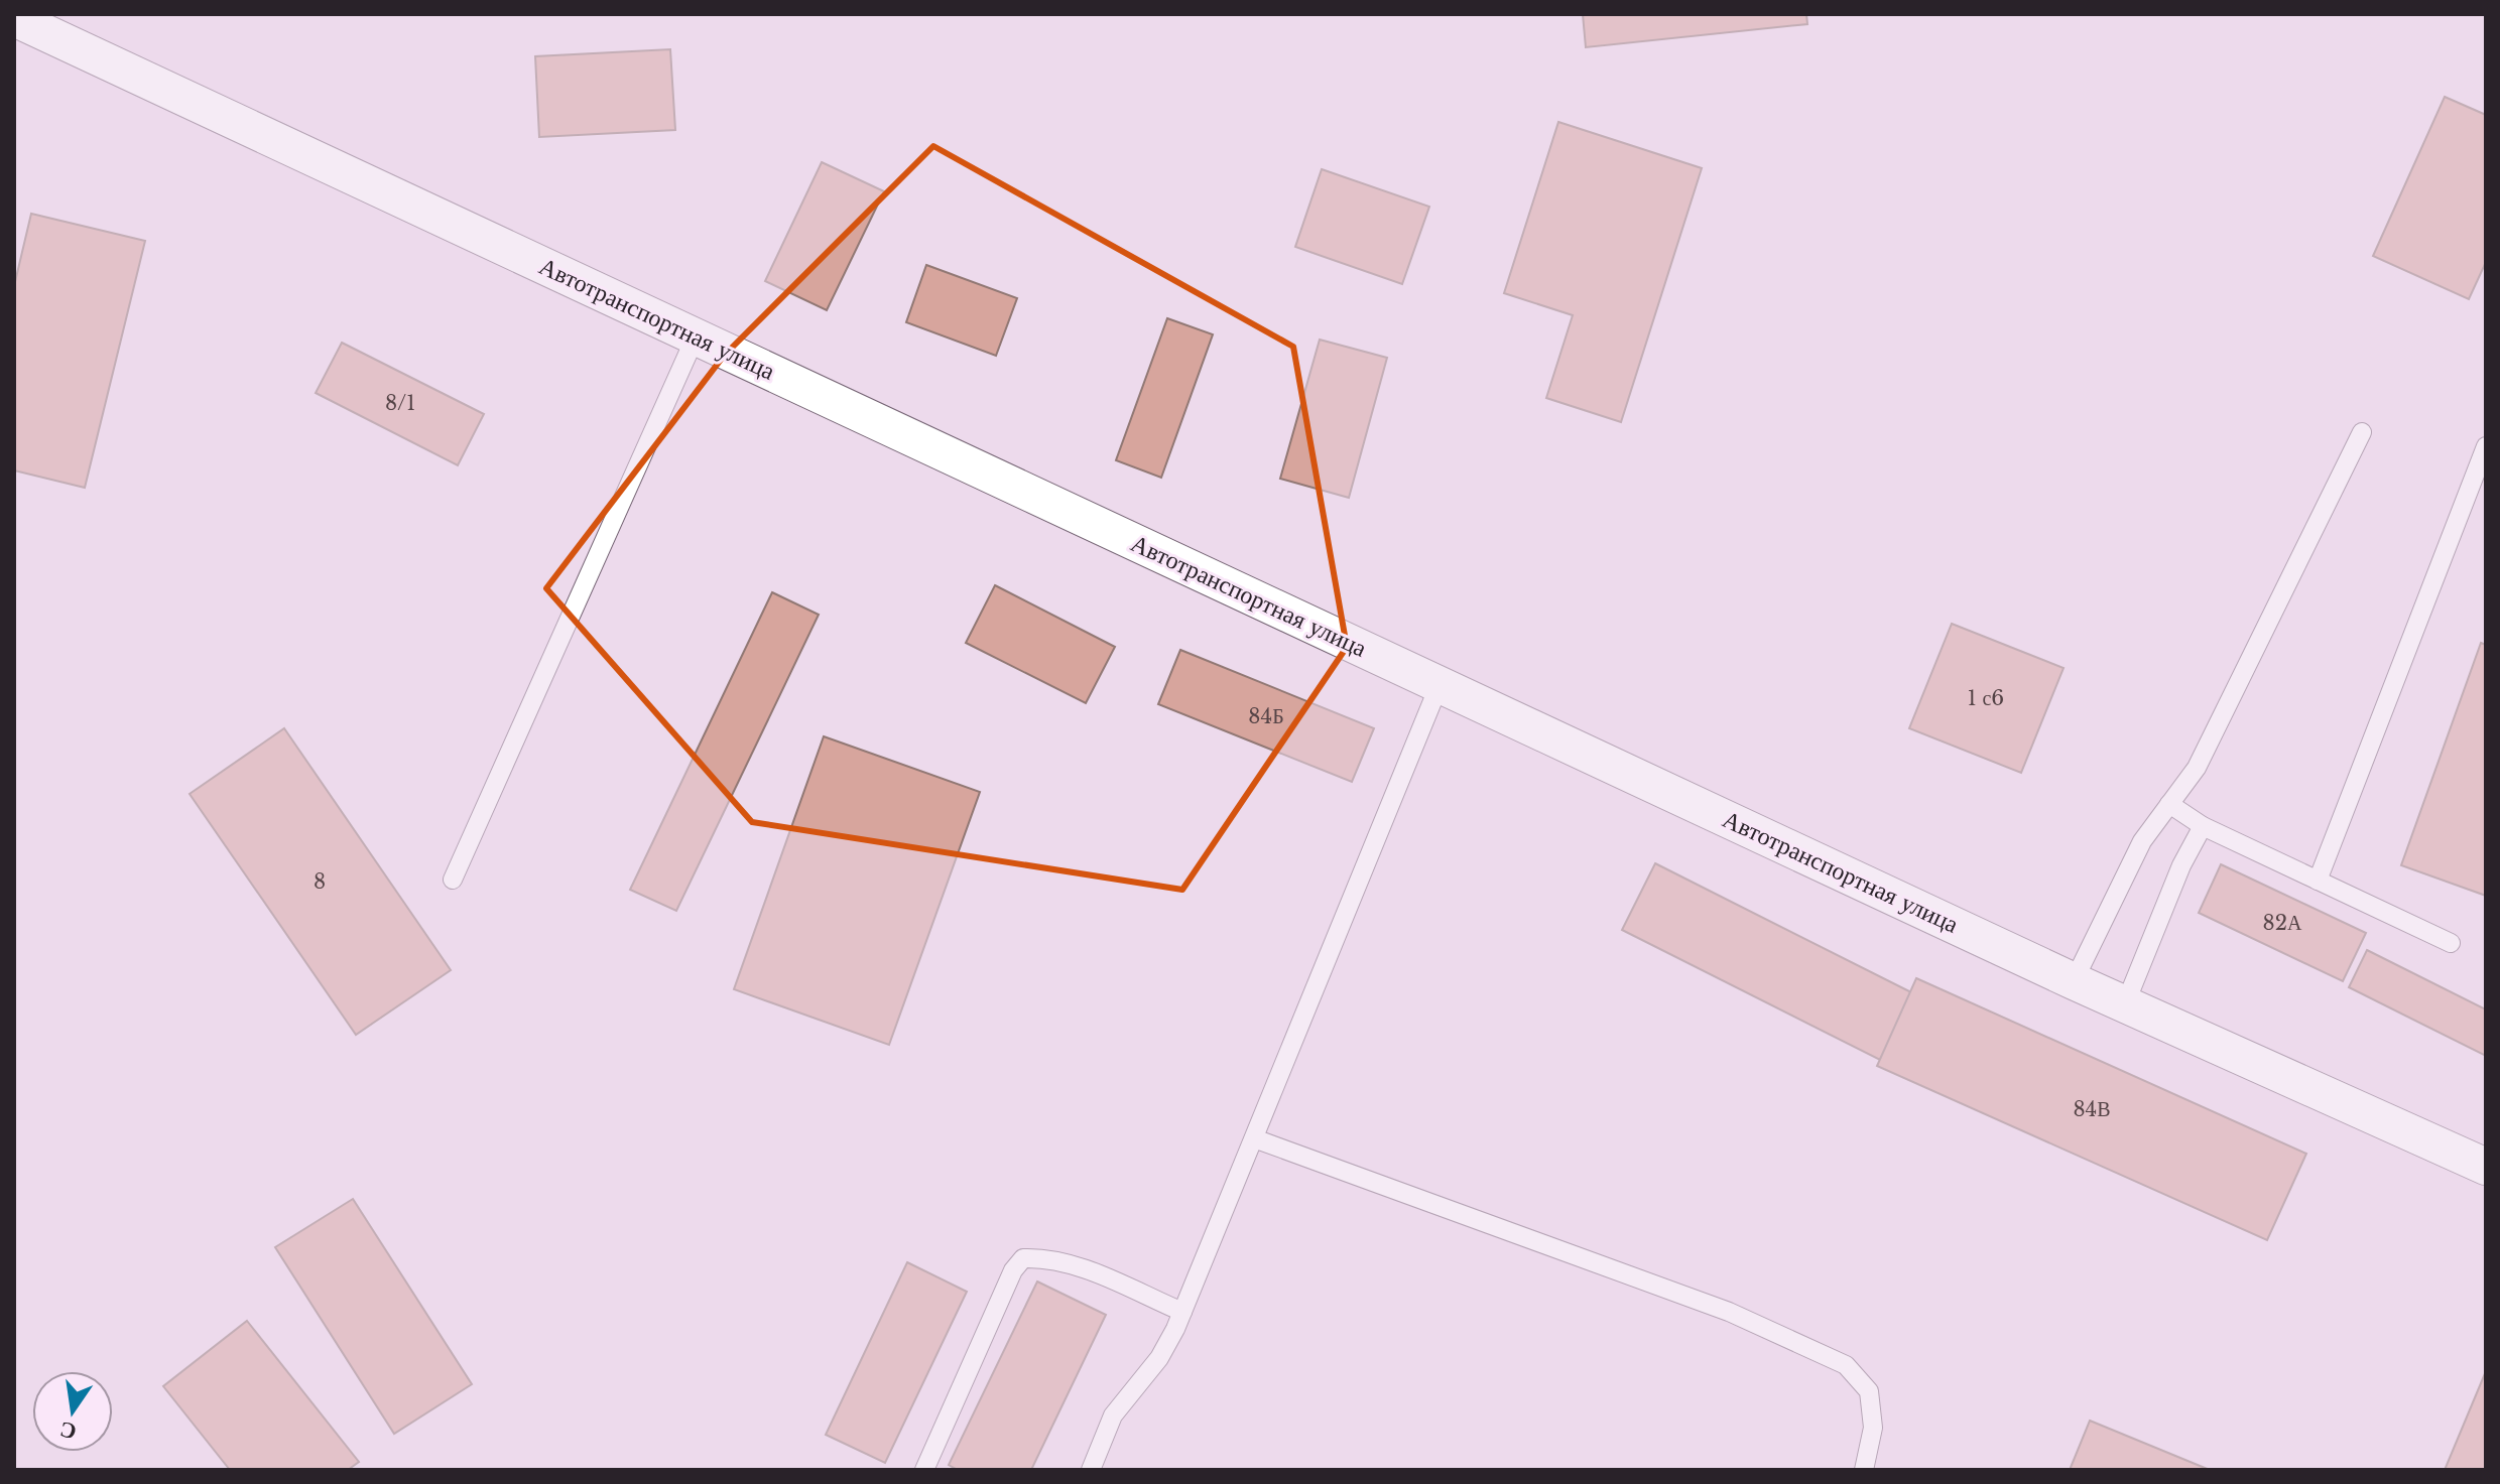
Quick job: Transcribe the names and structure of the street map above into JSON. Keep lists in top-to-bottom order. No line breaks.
{"streets":{"street":["Автотранспортная улица"]},"house_numbers":["8/1","1 с6","84Б","8","82А","84В"],"north":"bottom"}
